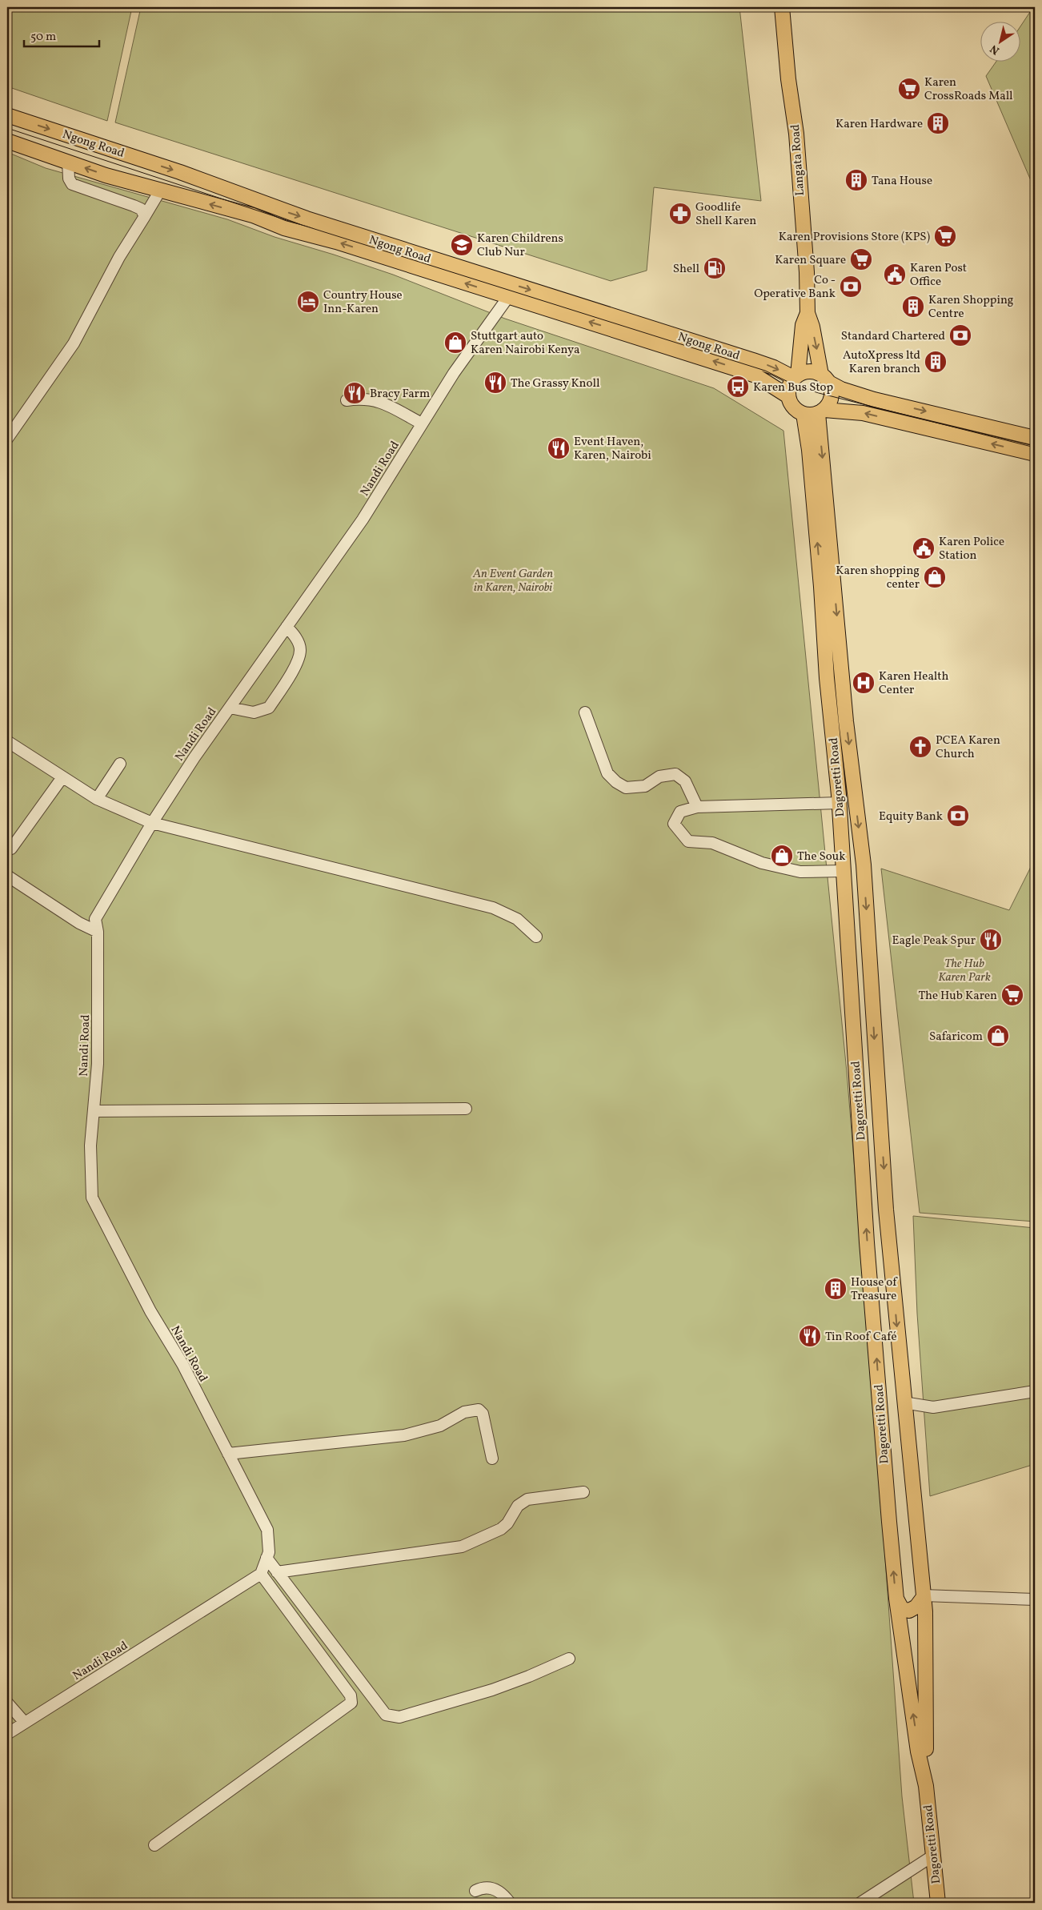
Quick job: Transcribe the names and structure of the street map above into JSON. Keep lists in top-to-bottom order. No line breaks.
{"streets":{"main road":["Ngong Road","Langata Road","Dagoretti Road"],"street":["Nandi Road"]},"crossings":[["Ngong Road","Nandi Road"],["Ngong Road","Dagoretti Road"]],"parks":["An Event Garden in Karen, Nairobi","The Hub Karen Park"],"places":{"supermarket":["Karen CrossRoads Mall","Karen Provisions Store (KPS)","Karen Square","The Hub Karen"],"building":["Karen Hardware","Tana House","Karen Shopping Centre","AutoXpress ltd Karen branch","House of Treasure"],"pharmacy":["Goodlife Shell Karen"],"school or university":["Karen Childrens Club Nur"],"fuel station":["Shell"],"public building":["Karen Post Office","Karen Police Station"],"bank":["Co - Operative Bank","Standard Chartered","Equity Bank"],"hotel":["Country House Inn-Karen"],"shop":["Stuttgart auto Karen Nairobi Kenya","Karen shopping center","The Souk","Safaricom"],"restaurant":["The Grassy Knoll","Bracy Farm","Event Haven, Karen, Nairobi","Eagle Peak Spur","Tin Roof Café"],"bus stop":["Karen Bus Stop"],"hospital":["Karen Health Center"],"church":["PCEA Karen Church"]},"scale_bar":"50 m","north":"bottom left"}
